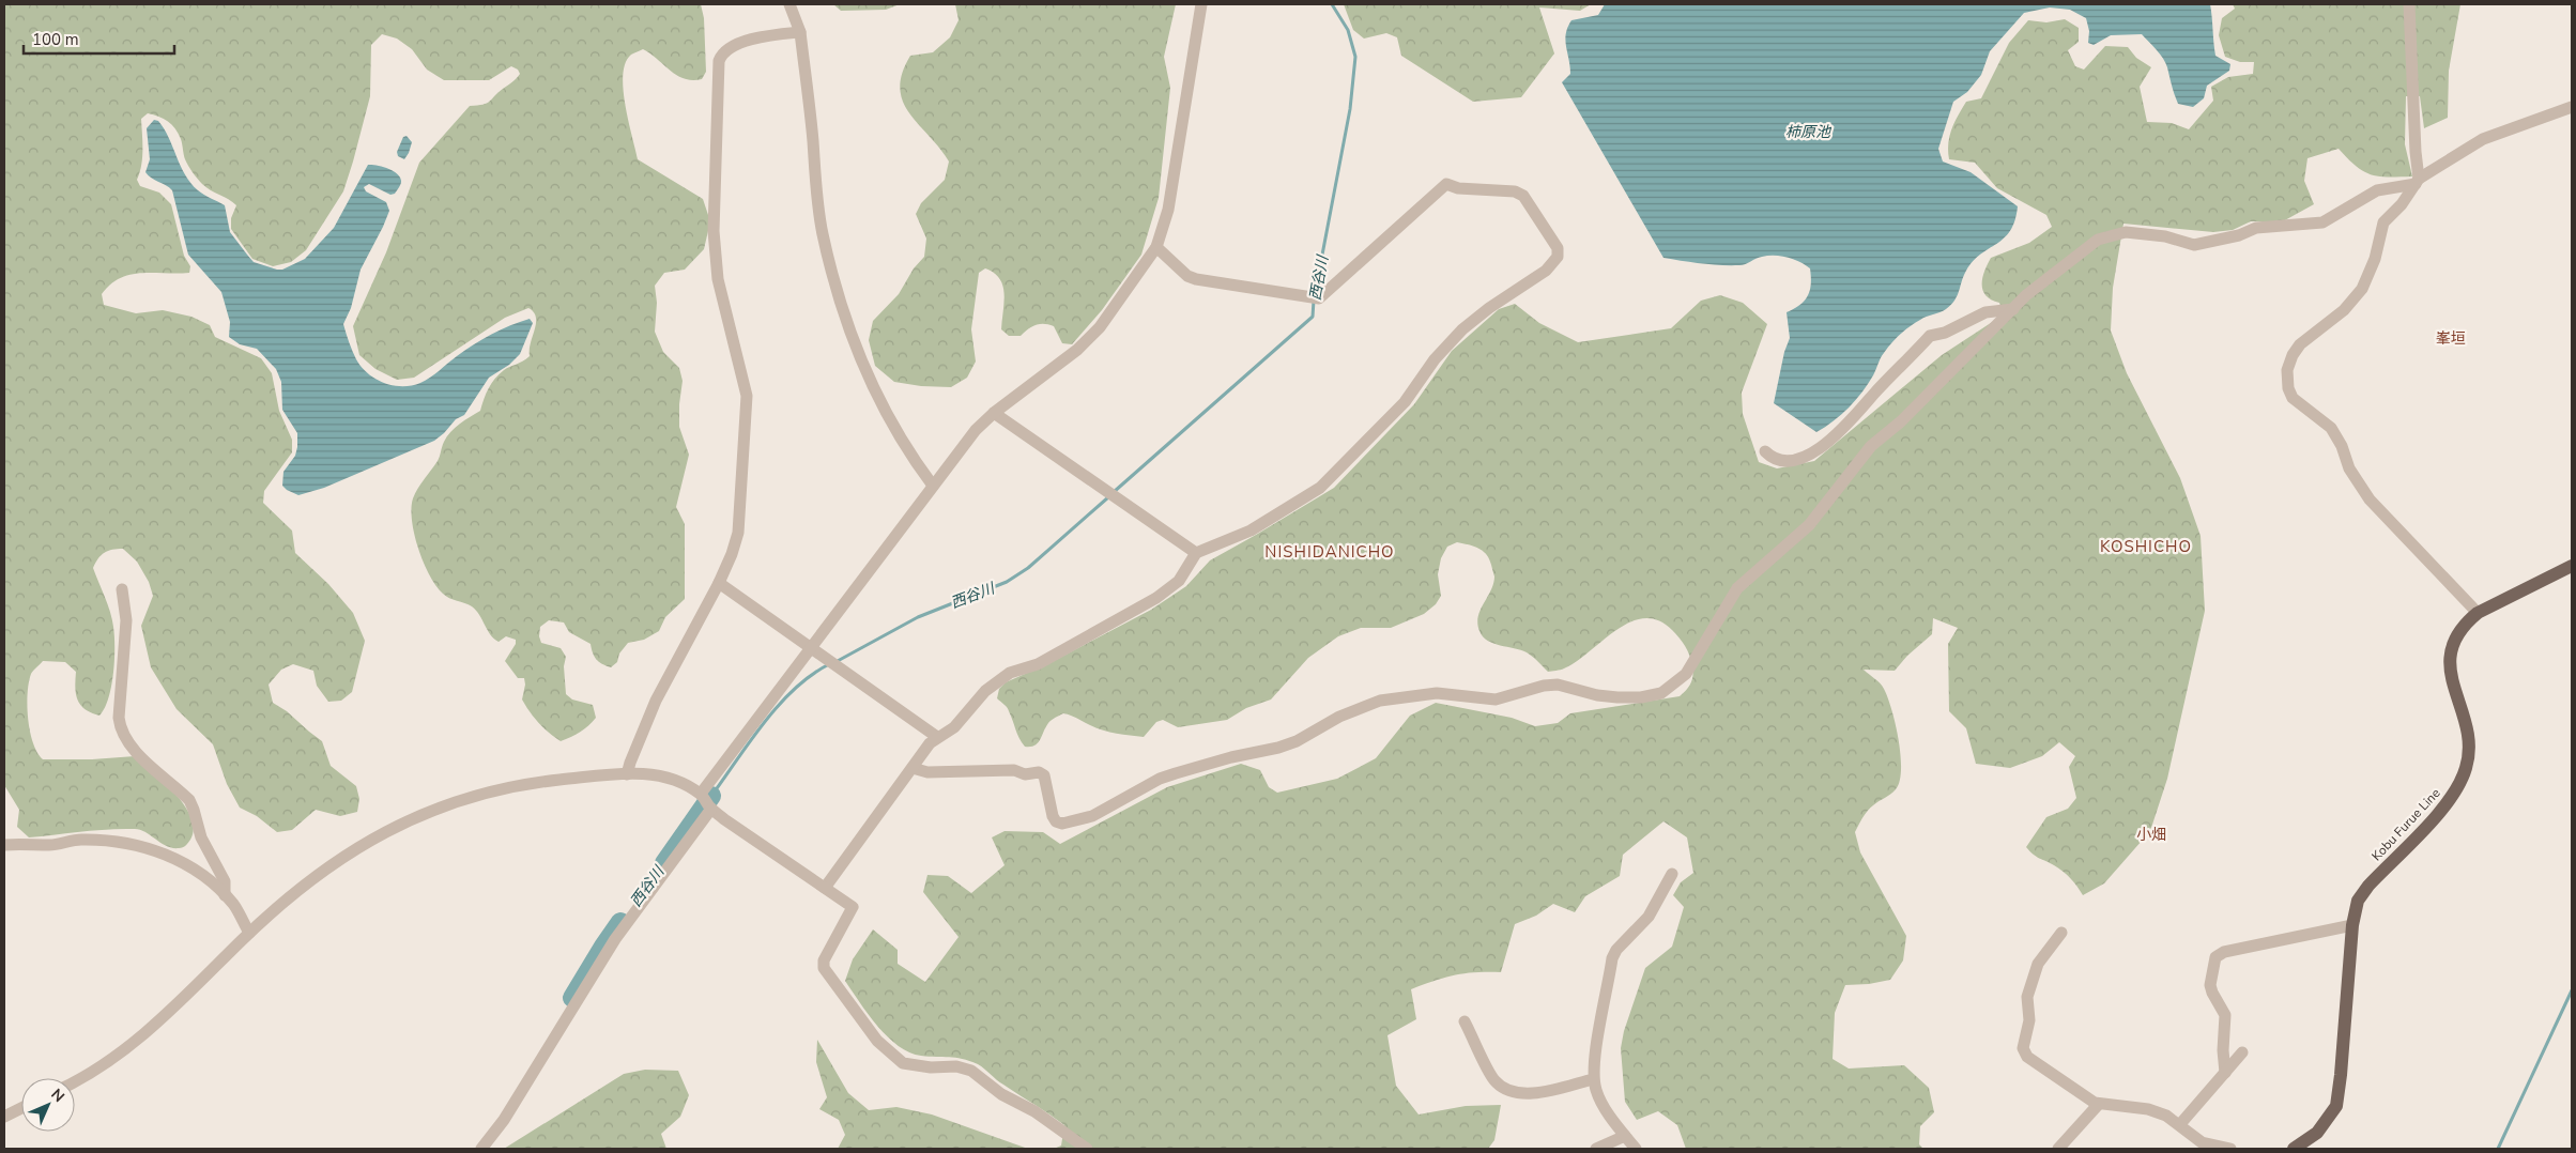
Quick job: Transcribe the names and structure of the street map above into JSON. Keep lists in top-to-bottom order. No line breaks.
{"streets":{"main road":["Kobu Furue Line"]},"districts":["峯垣","KOSHICHO","NISHIDANICHO","小畑"],"water":["柿原池","西谷川"],"scale_bar":"100 m","north":"top right"}
